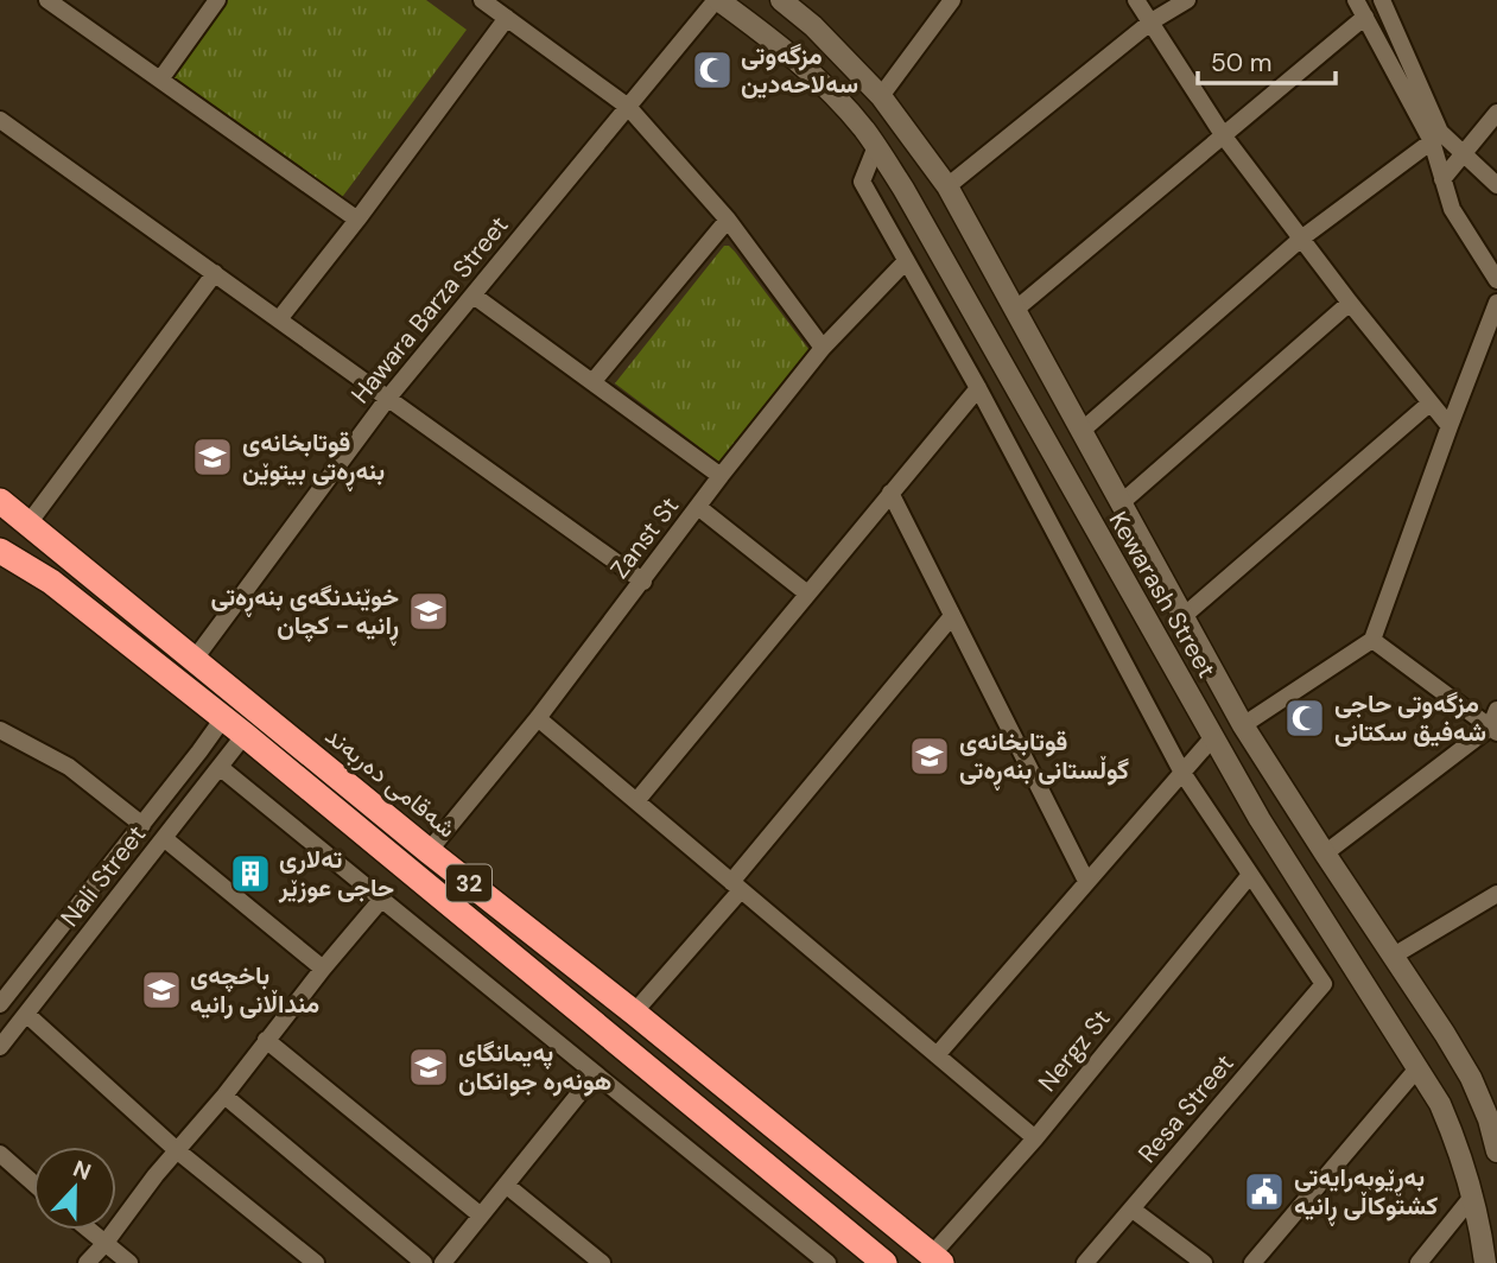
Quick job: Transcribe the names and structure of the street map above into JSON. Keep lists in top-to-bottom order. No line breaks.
{"streets":{"highway":["شەقامی دەربەند","32"],"main road":["Kewarash Street"],"street":["Hawara Barza Street","Zanst St","Nali Street","Nergz St","Resa Street"]},"crossings":[["Hawara Barza Street","Kewarash Street"],["Hawara Barza Street","شەقامی دەربەند"],["Zanst St","شەقامی دەربەند"],["شەقامی دەربەند","Nergz St"],["Nali Street","32"],["Nergz St","Resa Street"]],"places":{"mosque":["مزگەوتی سەلاحەدین","مزگەوتی حاجی شەفیق سکتانی"],"school or university":["قوتابخانەی بنەڕەتی بیتوێن","خوێندنگەی بنەڕەتی ڕانیە - کچان","قوتابخانه‌ی گوڵستانی بنه‌ڕه‌تی","باخچەی منداڵانی رانیە","پەیمانگای هونەرە جوانکان"],"building":["تەلاری حاجی عوزێر"],"public building":["بەڕێوبەرایەتی کشتوکاڵی ڕانیە"]},"scale_bar":"50 m","north":"top"}
